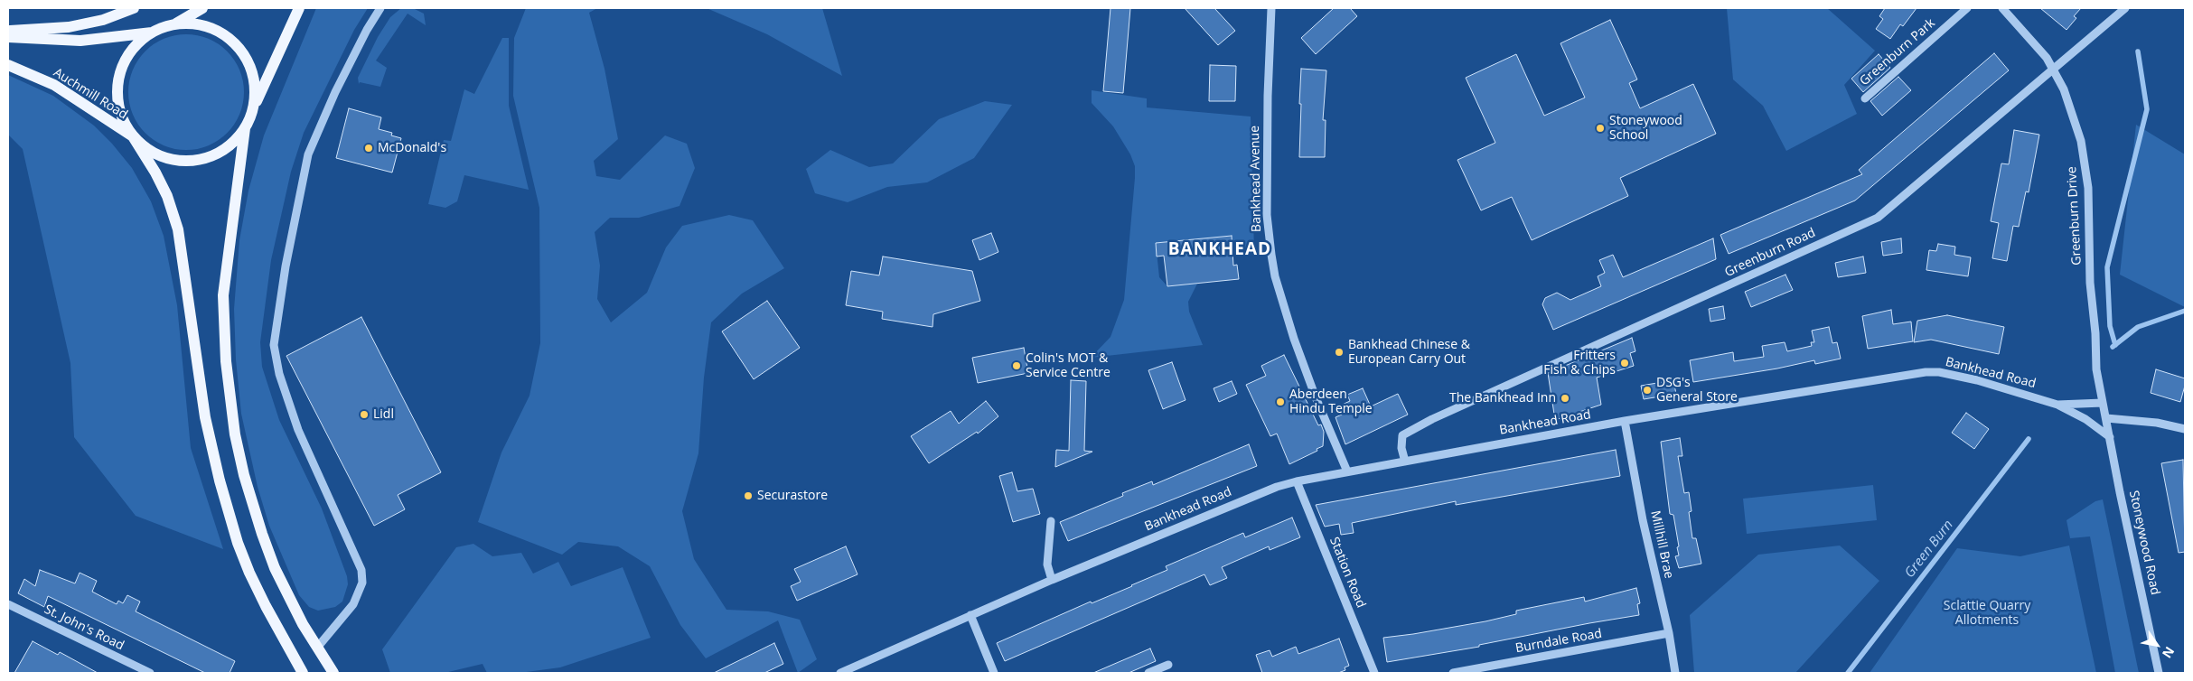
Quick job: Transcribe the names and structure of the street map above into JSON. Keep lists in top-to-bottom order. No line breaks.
{"streets":{"main road":["Auchmill Road"],"street":["Greenburn Park","Bankhead Avenue","Greenburn Drive","Greenburn Road","Bankhead Road","Stoneywood Road","Millhill Brae","Station Road","St. John's Road","Burndale Road"]},"crossings":[["Bankhead Avenue","Bankhead Road"],["Greenburn Drive","Greenburn Road"],["Greenburn Drive","Bankhead Road"],["Greenburn Drive","Stoneywood Road"],["Greenburn Road","Bankhead Road"],["Bankhead Road","Stoneywood Road"],["Bankhead Road","Millhill Brae"],["Bankhead Road","Station Road"],["Millhill Brae","Burndale Road"]],"districts":["BANKHEAD"],"water":["Green Burn"],"parks":["Sclattie Quarry Allotments"],"places":["Stoneywood School","McDonald's","Bankhead Chinese & European Carry Out","Fritters Fish & Chips","Colin's MOT & Service Centre","DSG's General Store","The Bankhead Inn","Aberdeen Hindu Temple","Lidl","Securastore"],"north":"bottom right"}
